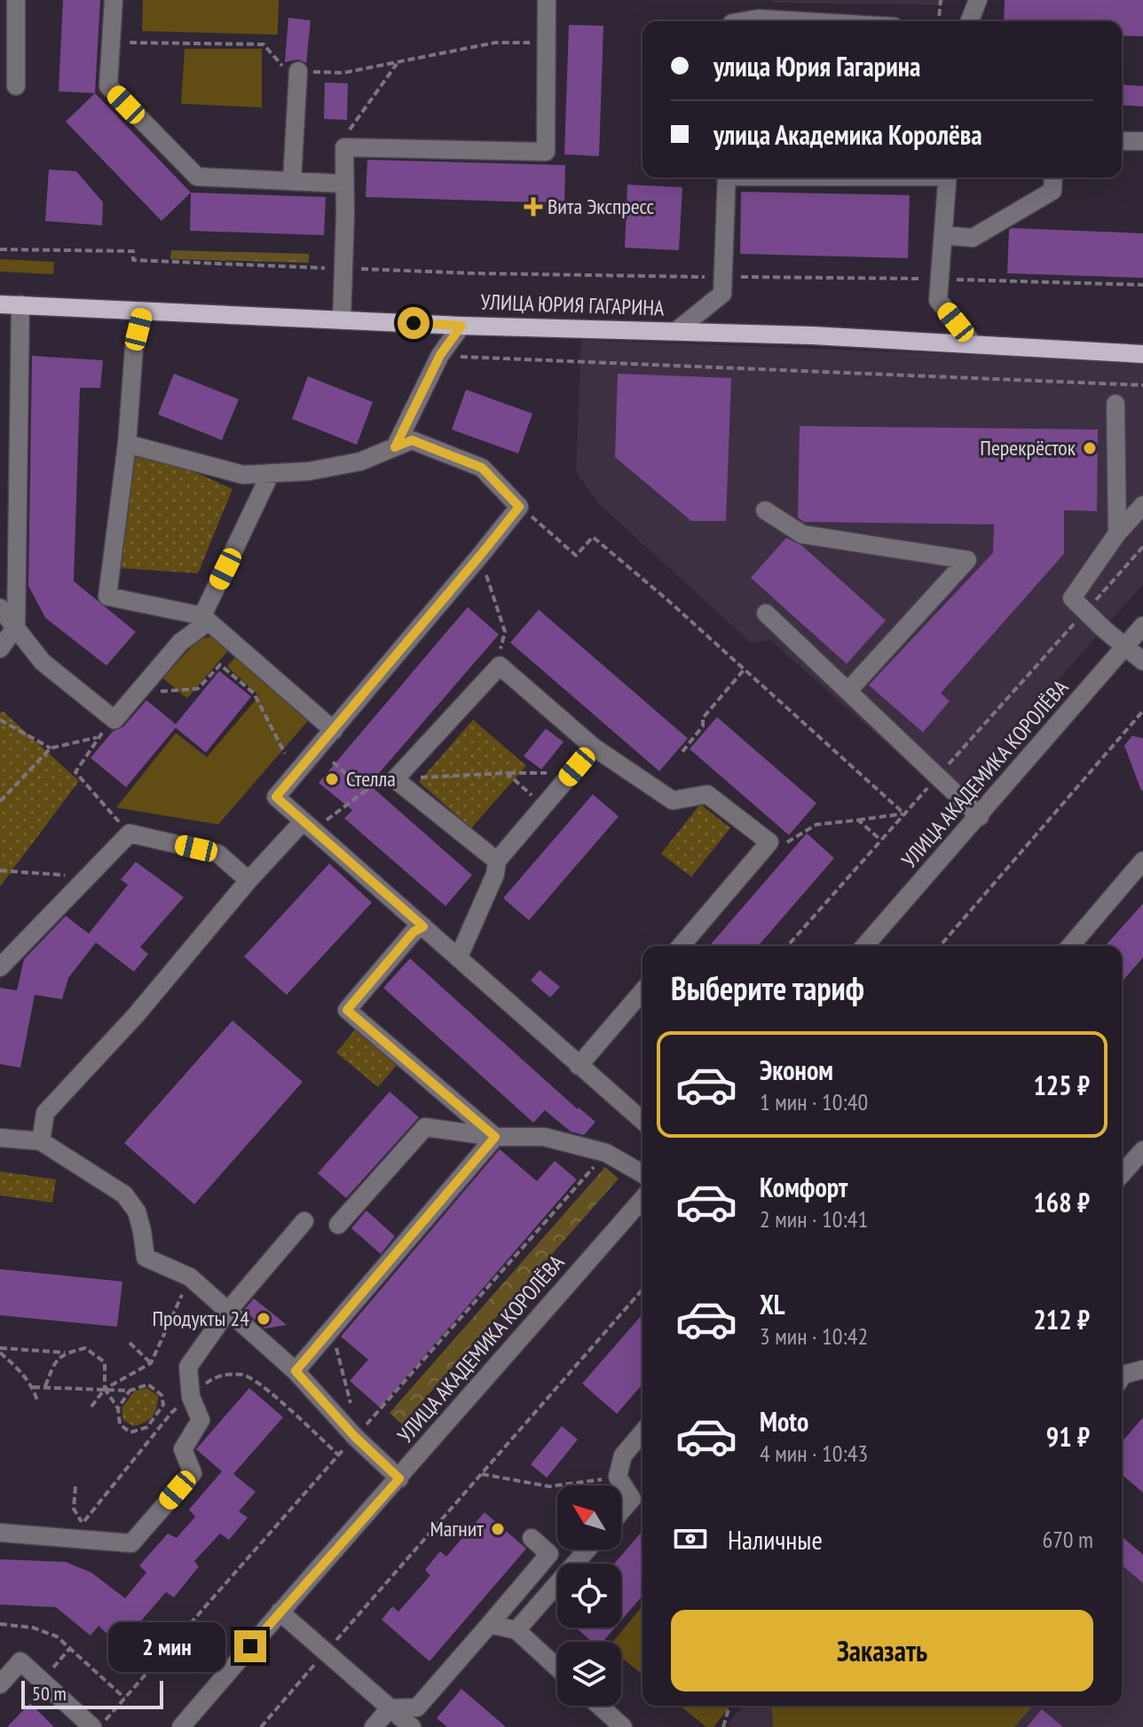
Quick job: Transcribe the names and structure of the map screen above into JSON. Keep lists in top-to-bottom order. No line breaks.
{"streets":{"main road":["УЛИЦА ЮРИЯ ГАГАРИНА"],"street":["УЛИЦА АКАДЕМИКА КОРОЛЁВА"]},"places":{"health":["Вита Экспресс"],"other":["Перекрёсток","Стелла","Продукты 24","Магнит"]},"scale_bar":"50 m","north":"top left","page":{"banner":["улица Юрия Гагарина","улица Академика Королёва"],"heading":"Выберите тариф","list":[{"name":"Эконом","note":"1 мин · 10:40","value":"125 ₽"},{"name":"Комфорт","note":"2 мин · 10:41","value":"168 ₽"},{"name":"XL","note":"3 мин · 10:42","value":"212 ₽"},{"name":"Moto","note":"4 мин · 10:43","value":"91 ₽"}],"pay":["Наличные","670 m"],"buttons":"Заказать","bubble":"2 мин","scale":"50 m"}}
